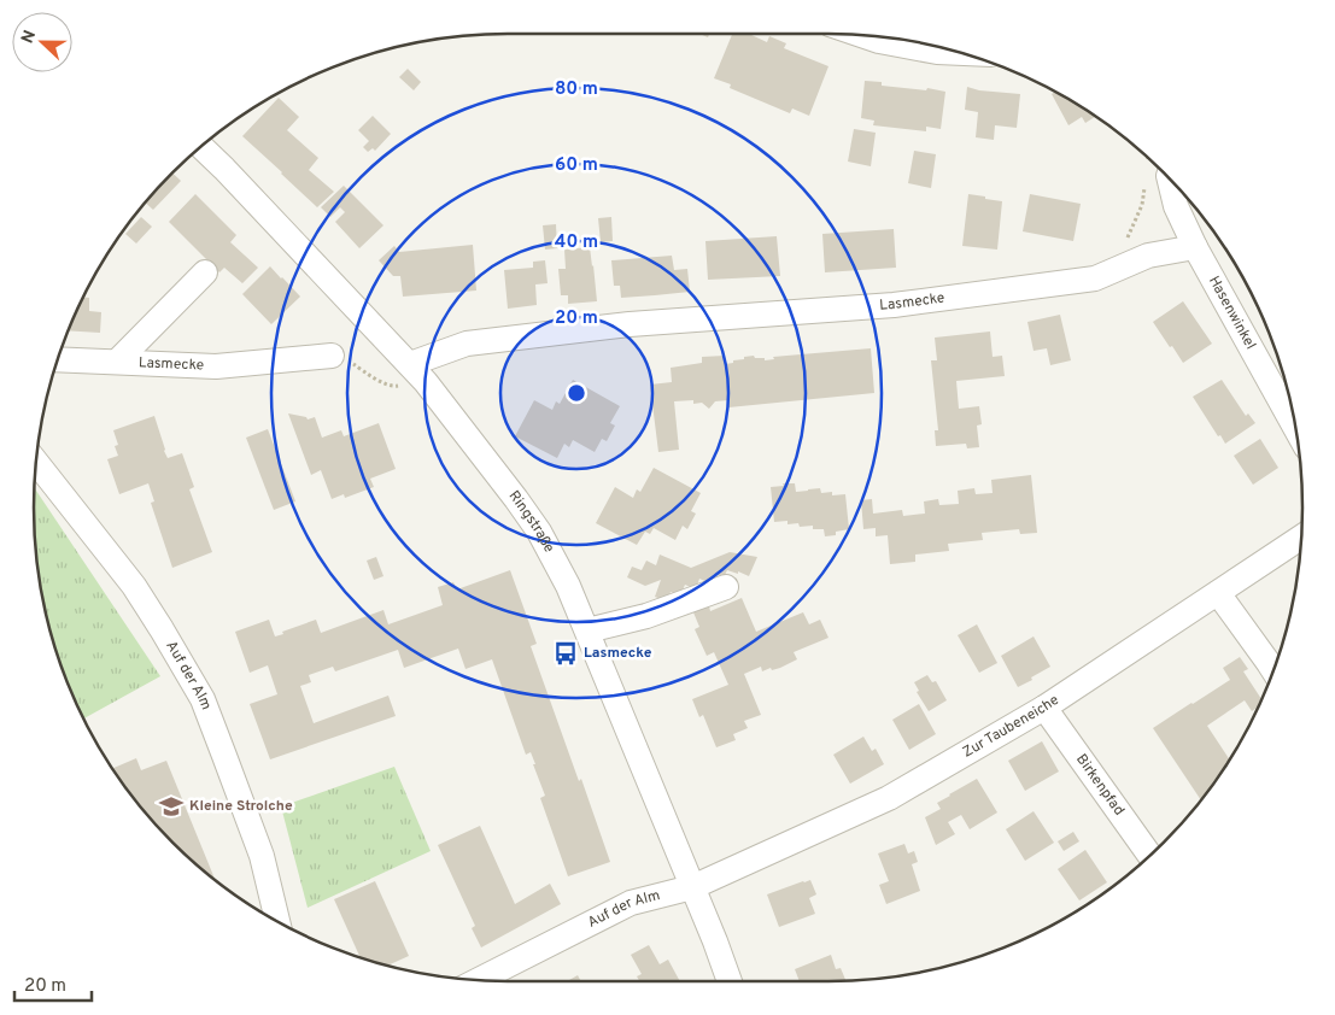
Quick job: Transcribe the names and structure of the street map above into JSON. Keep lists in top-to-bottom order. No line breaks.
{"streets":{"street":["Lasmecke","Hasenwinkel","Ringstraße","Auf der Alm","Zur Taubeneiche","Birkenpfad"]},"crossings":[["Lasmecke","Hasenwinkel"],["Lasmecke","Ringstraße"],["Ringstraße","Auf der Alm"],["Ringstraße","Zur Taubeneiche"],["Auf der Alm","Zur Taubeneiche"],["Zur Taubeneiche","Birkenpfad"]],"places":{"bus stop":["Lasmecke"],"school or university":["Kleine Strolche"]},"scale_bar":"20 m","north":"left","rings":["80 m","60 m","40 m","20 m"]}
